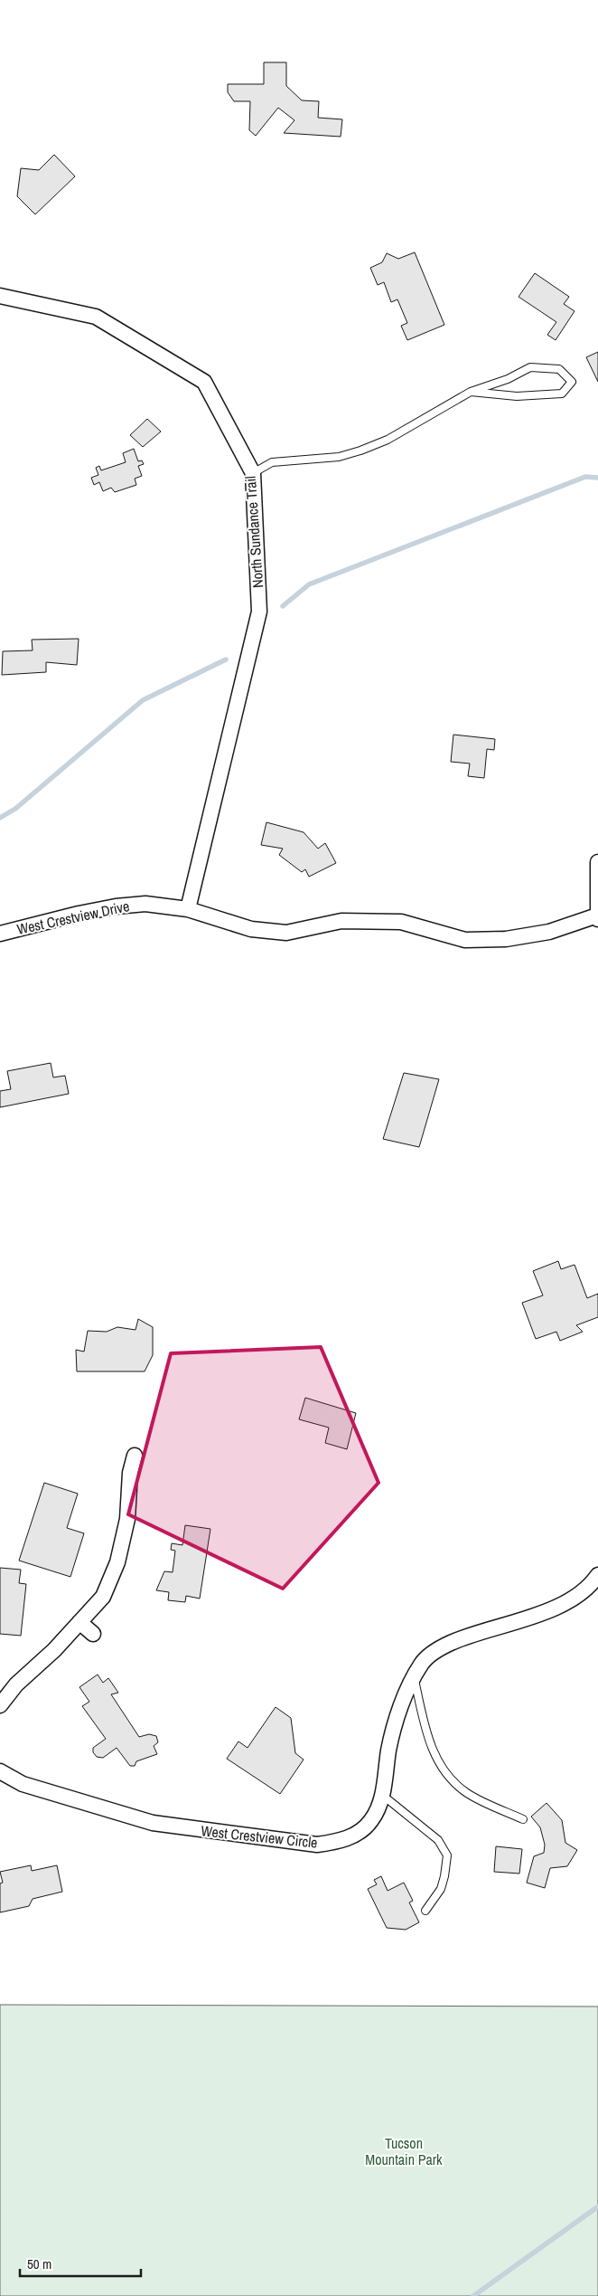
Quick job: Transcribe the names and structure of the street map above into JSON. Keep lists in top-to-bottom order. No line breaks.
{"streets":{"street":["North Sundance Trail","West Crestview Drive","West Crestview Circle"]},"crossings":[["North Sundance Trail","West Crestview Drive"]],"parks":["Tucson Mountain Park"],"scale_bar":"50 m"}
